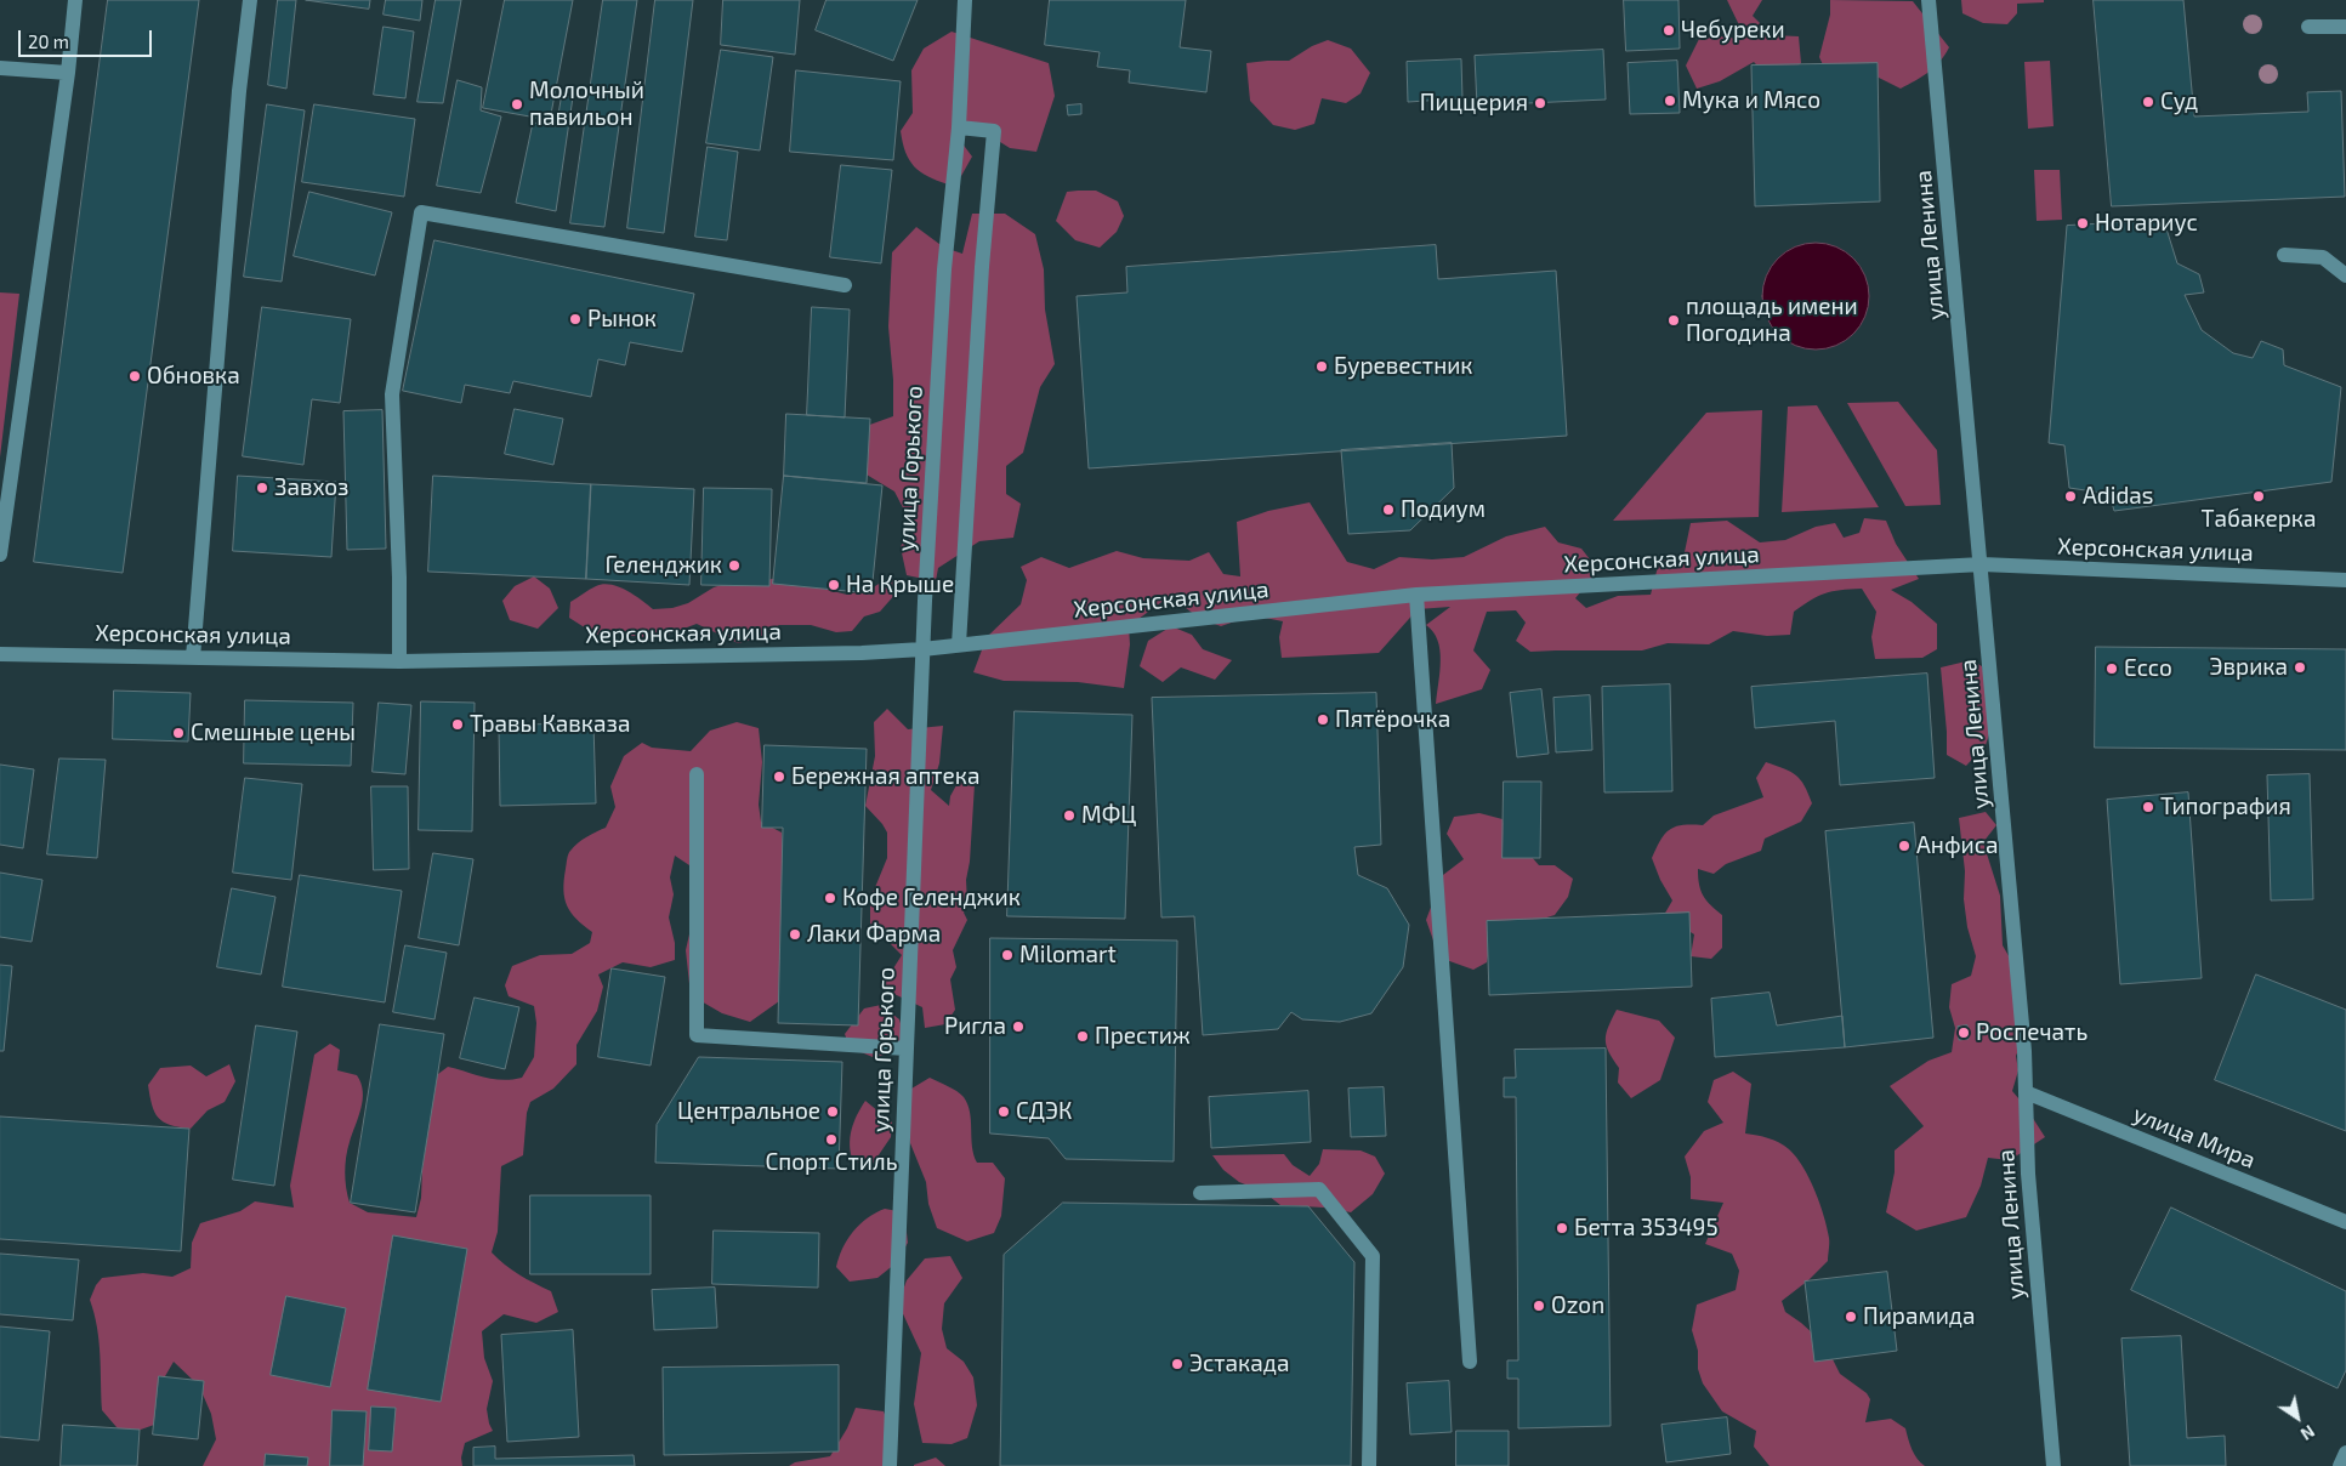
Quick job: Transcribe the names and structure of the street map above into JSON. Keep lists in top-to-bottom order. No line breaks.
{"streets":{"street":["улица Ленина","улица Горького","Херсонская улица","улица Мира"]},"crossings":[["улица Ленина","Херсонская улица"],["улица Ленина","улица Мира"],["улица Горького","Херсонская улица"]],"places":["Чебуреки","Мука и Мясо","Суд","Пиццерия","Молочный павильон","Нотариус","Рынок","площадь имени Погодина","Буревестник","Обновка","Завхоз","Adidas","Табакерка","Подиум","Геленджик","На Крыше","Эврика","Ecco","Пятёрочка","Травы Кавказа","Смешные цены","Бережная аптека","Типография","МФЦ","Анфиса","Кофе Геленджик","Лаки Фарма","Milomart","Ригла","Роспечать","Престиж","Центральное","СДЭК","Спорт Cтиль","Бетта 353495","Ozon","Пирамида","Эстакада"],"scale_bar":"20 m","north":"bottom right"}
